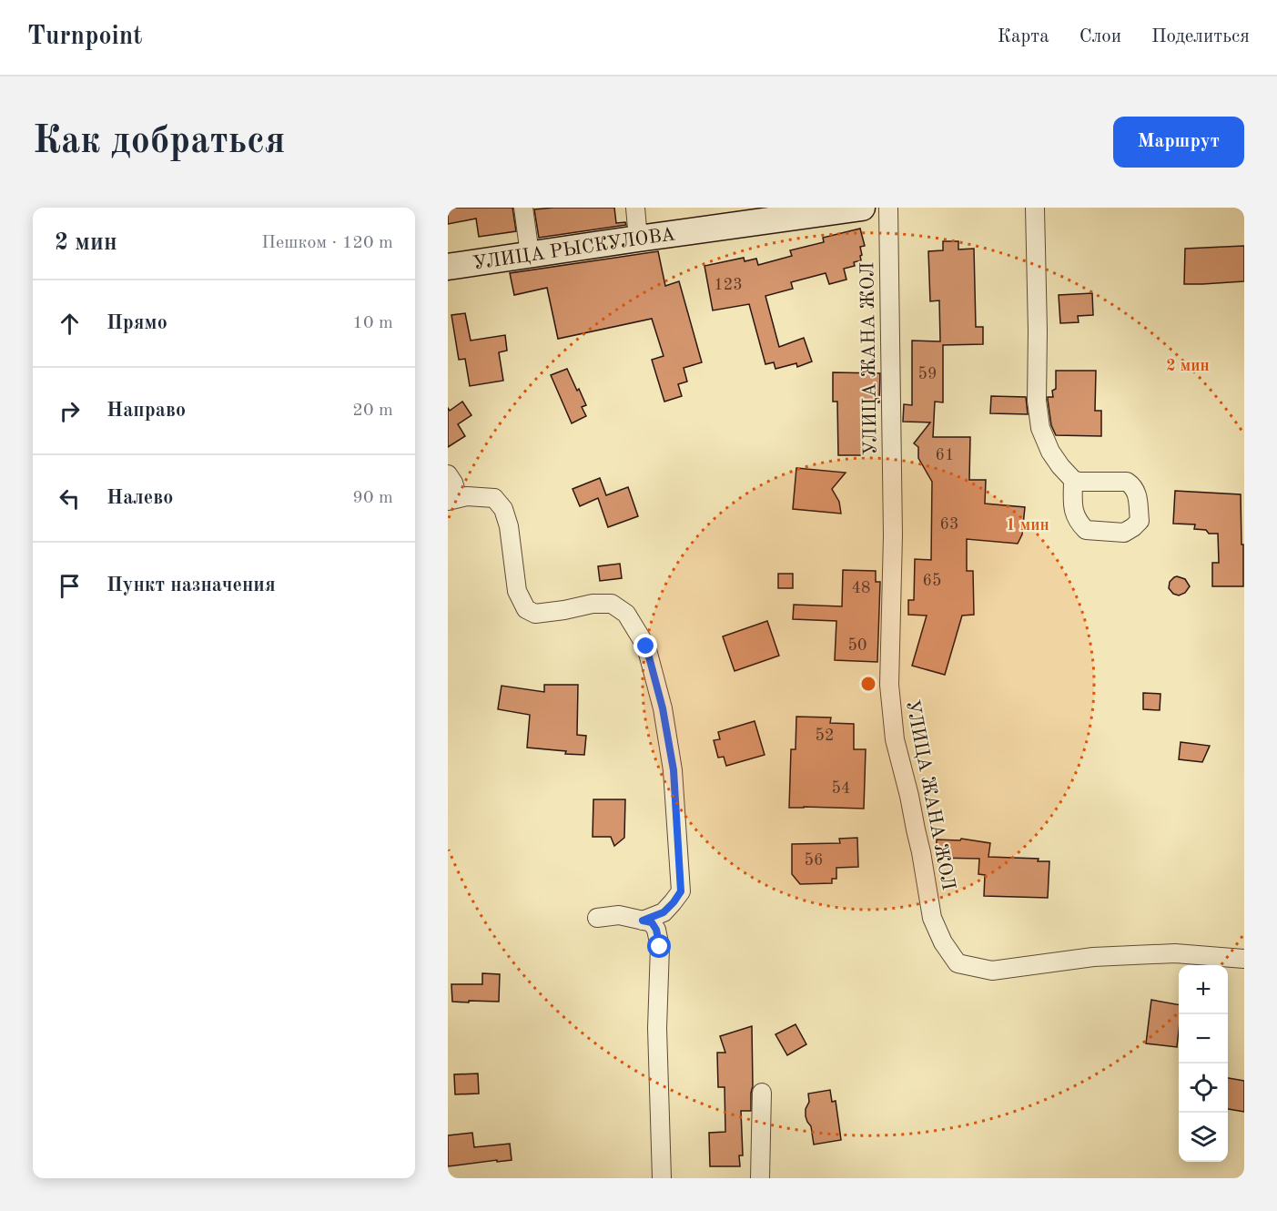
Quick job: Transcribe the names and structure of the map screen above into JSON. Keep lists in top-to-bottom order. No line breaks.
{"streets":{"street":["УЛИЦА РЫСКУЛОВА","УЛИЦА ЖАНА ЖОЛ"]},"house_numbers":["123","59","61","63","65","48","50","52","54","56"],"page":{"header":"Turnpoint","nav":["Карта","Слои","Поделиться"],"buttons":"Маршрут","title":"Как добраться","heading":["2 мин","Пешком · 120 m"],"list":[["Прямо","10 m"],["Направо","20 m"],["Налево","90 m"],"Пункт назначения"],"map_buttons":["+","−"]},"rings":["2 мин","1 мин"]}
